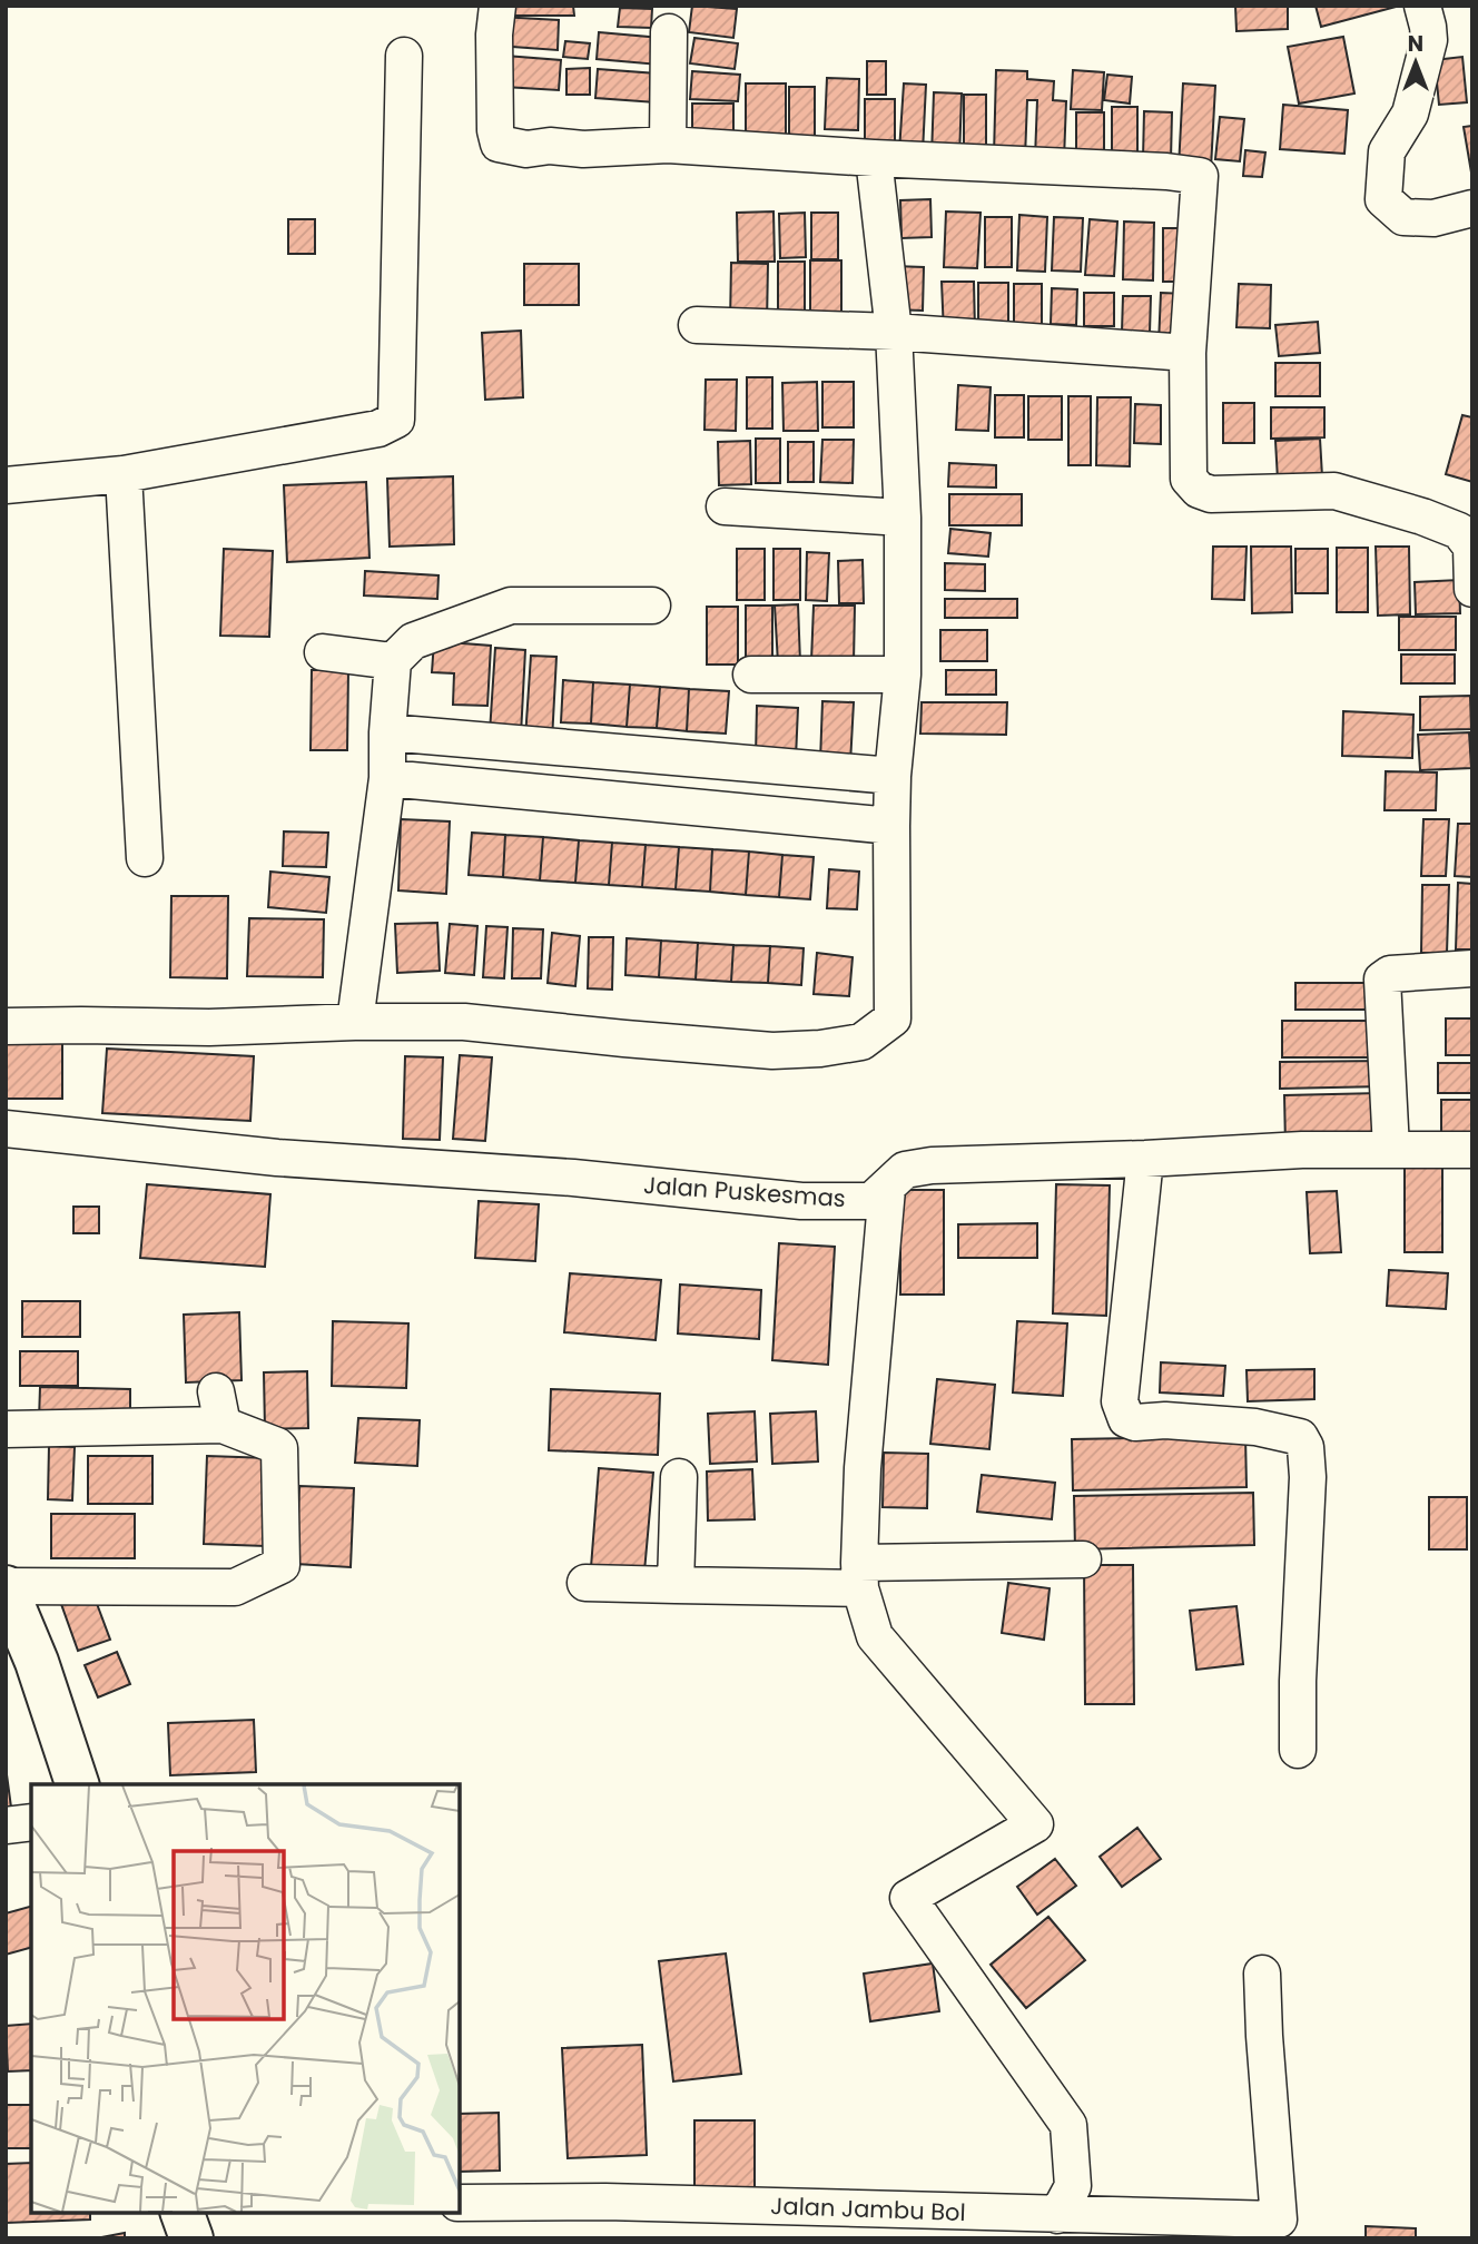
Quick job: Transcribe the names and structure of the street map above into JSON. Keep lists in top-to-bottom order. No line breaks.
{"streets":{"street":["Jalan Puskesmas","Jalan Jambu Bol"]},"north":"top"}
